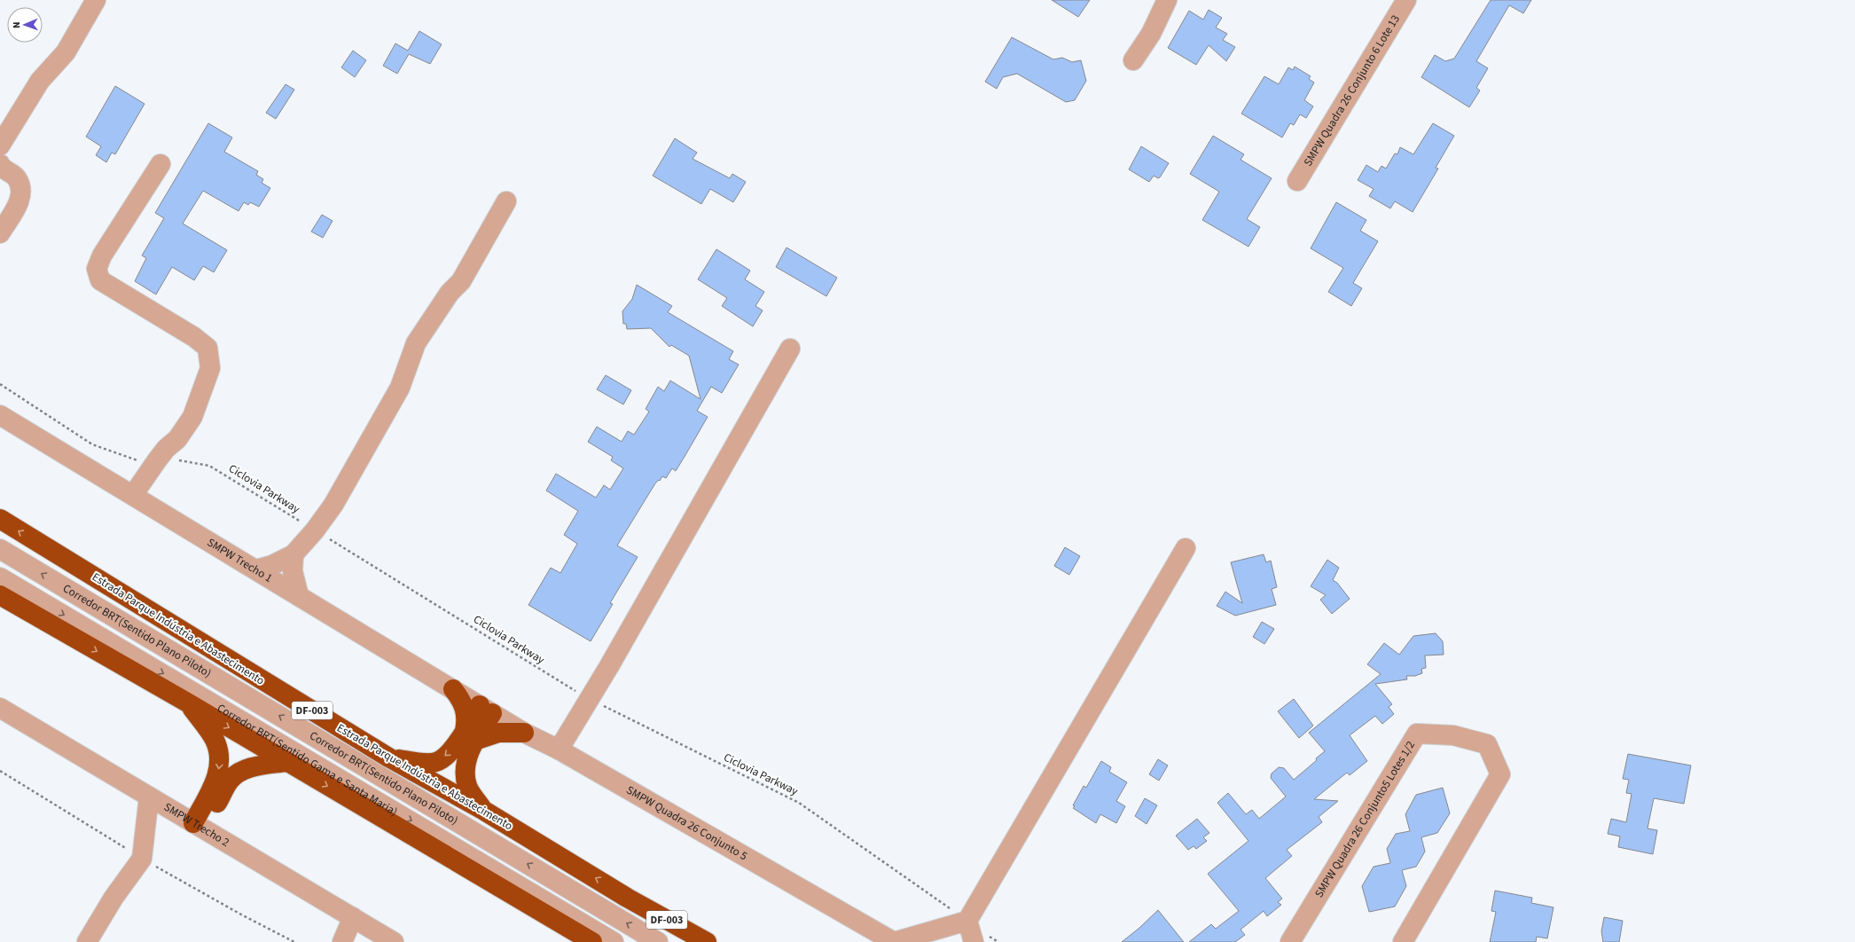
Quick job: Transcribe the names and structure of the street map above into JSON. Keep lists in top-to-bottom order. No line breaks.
{"streets":{"highway":["Estrada Parque Indústria e Abastecimento","DF-003"],"street":["SMPW Quadra 26 Conjunto 6 Lote 13","SMPW Trecho 1","Corredor BRT(Sentido Plano Piloto)","Corredor BRT(Sentido Gama e Santa Maria)","SMPW Quadra 26 Conjunto5 Lotes 1/2","SMPW Quadra 26 Conjunto 5","SMPW Trecho 2"],"path":["Ciclovia Parkway"]},"crossings":[["SMPW Trecho 1","SMPW Quadra 26 Conjunto 5"]],"one_way":["Corredor BRT(Sentido Plano Piloto)","Corredor BRT(Sentido Gama e Santa Maria)"],"north":"left"}
